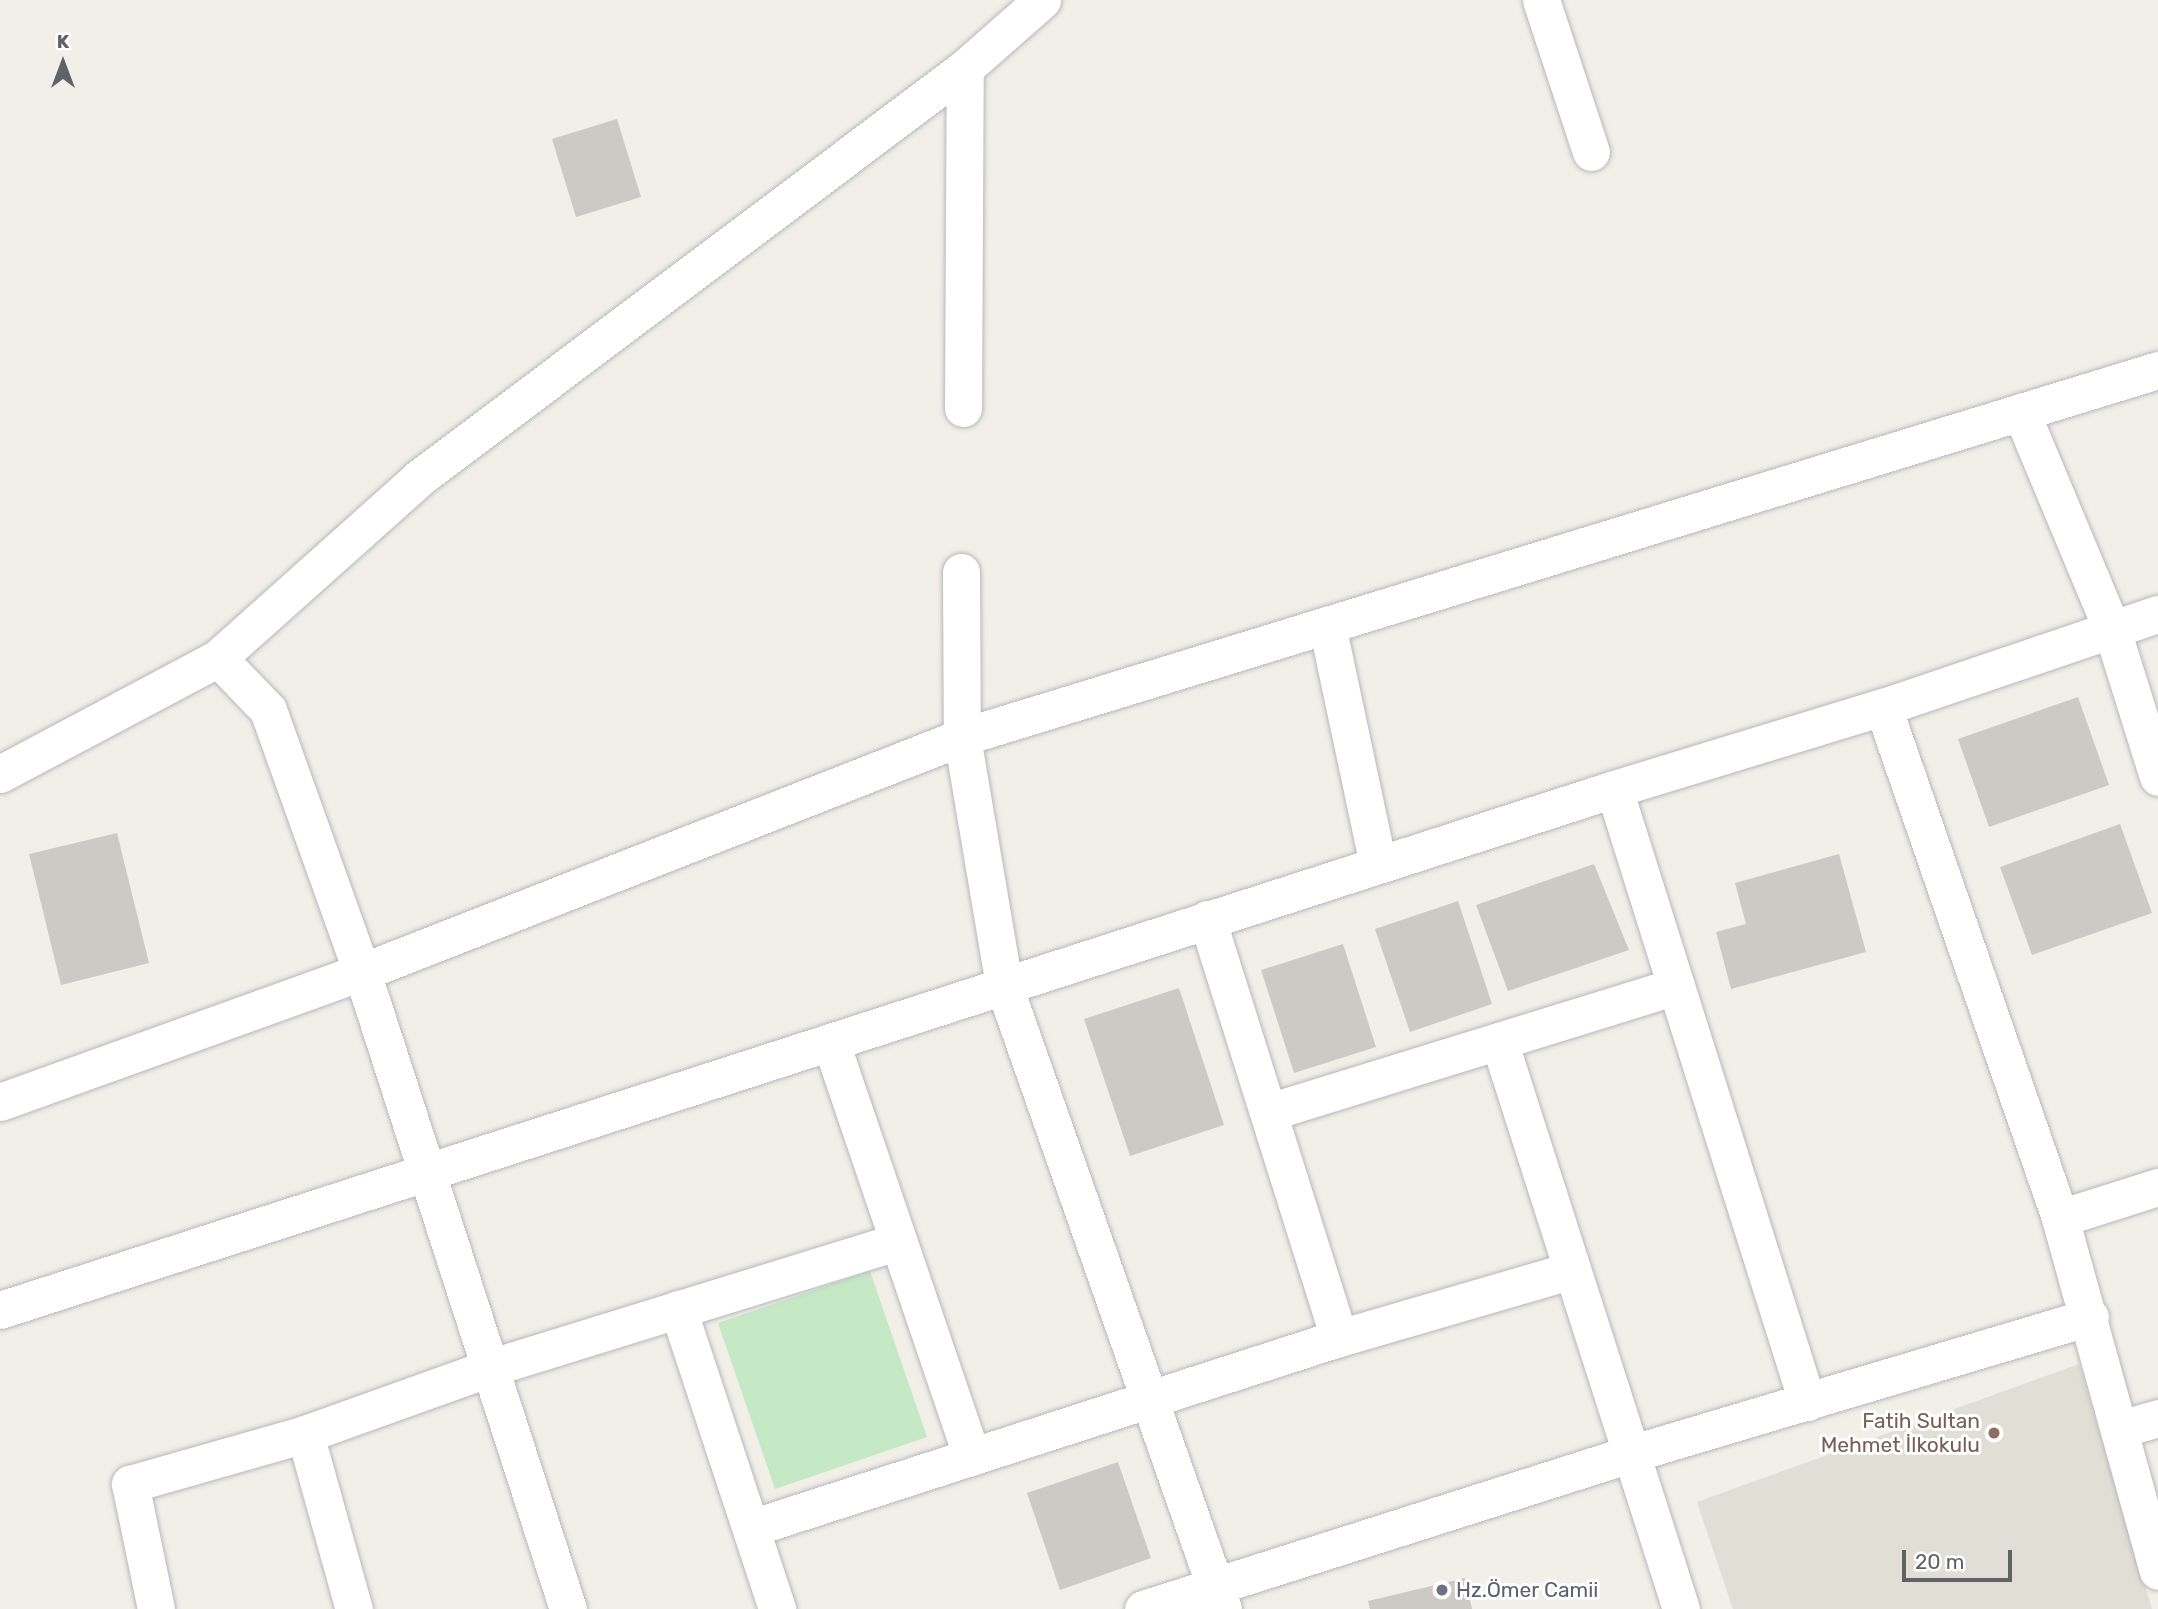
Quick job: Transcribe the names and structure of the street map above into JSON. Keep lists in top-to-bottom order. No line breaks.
{"places":["Fatih Sultan Mehmet İlkokulu","Hz.Ömer Camii"],"scale_bar":"20 m","north":"top"}
